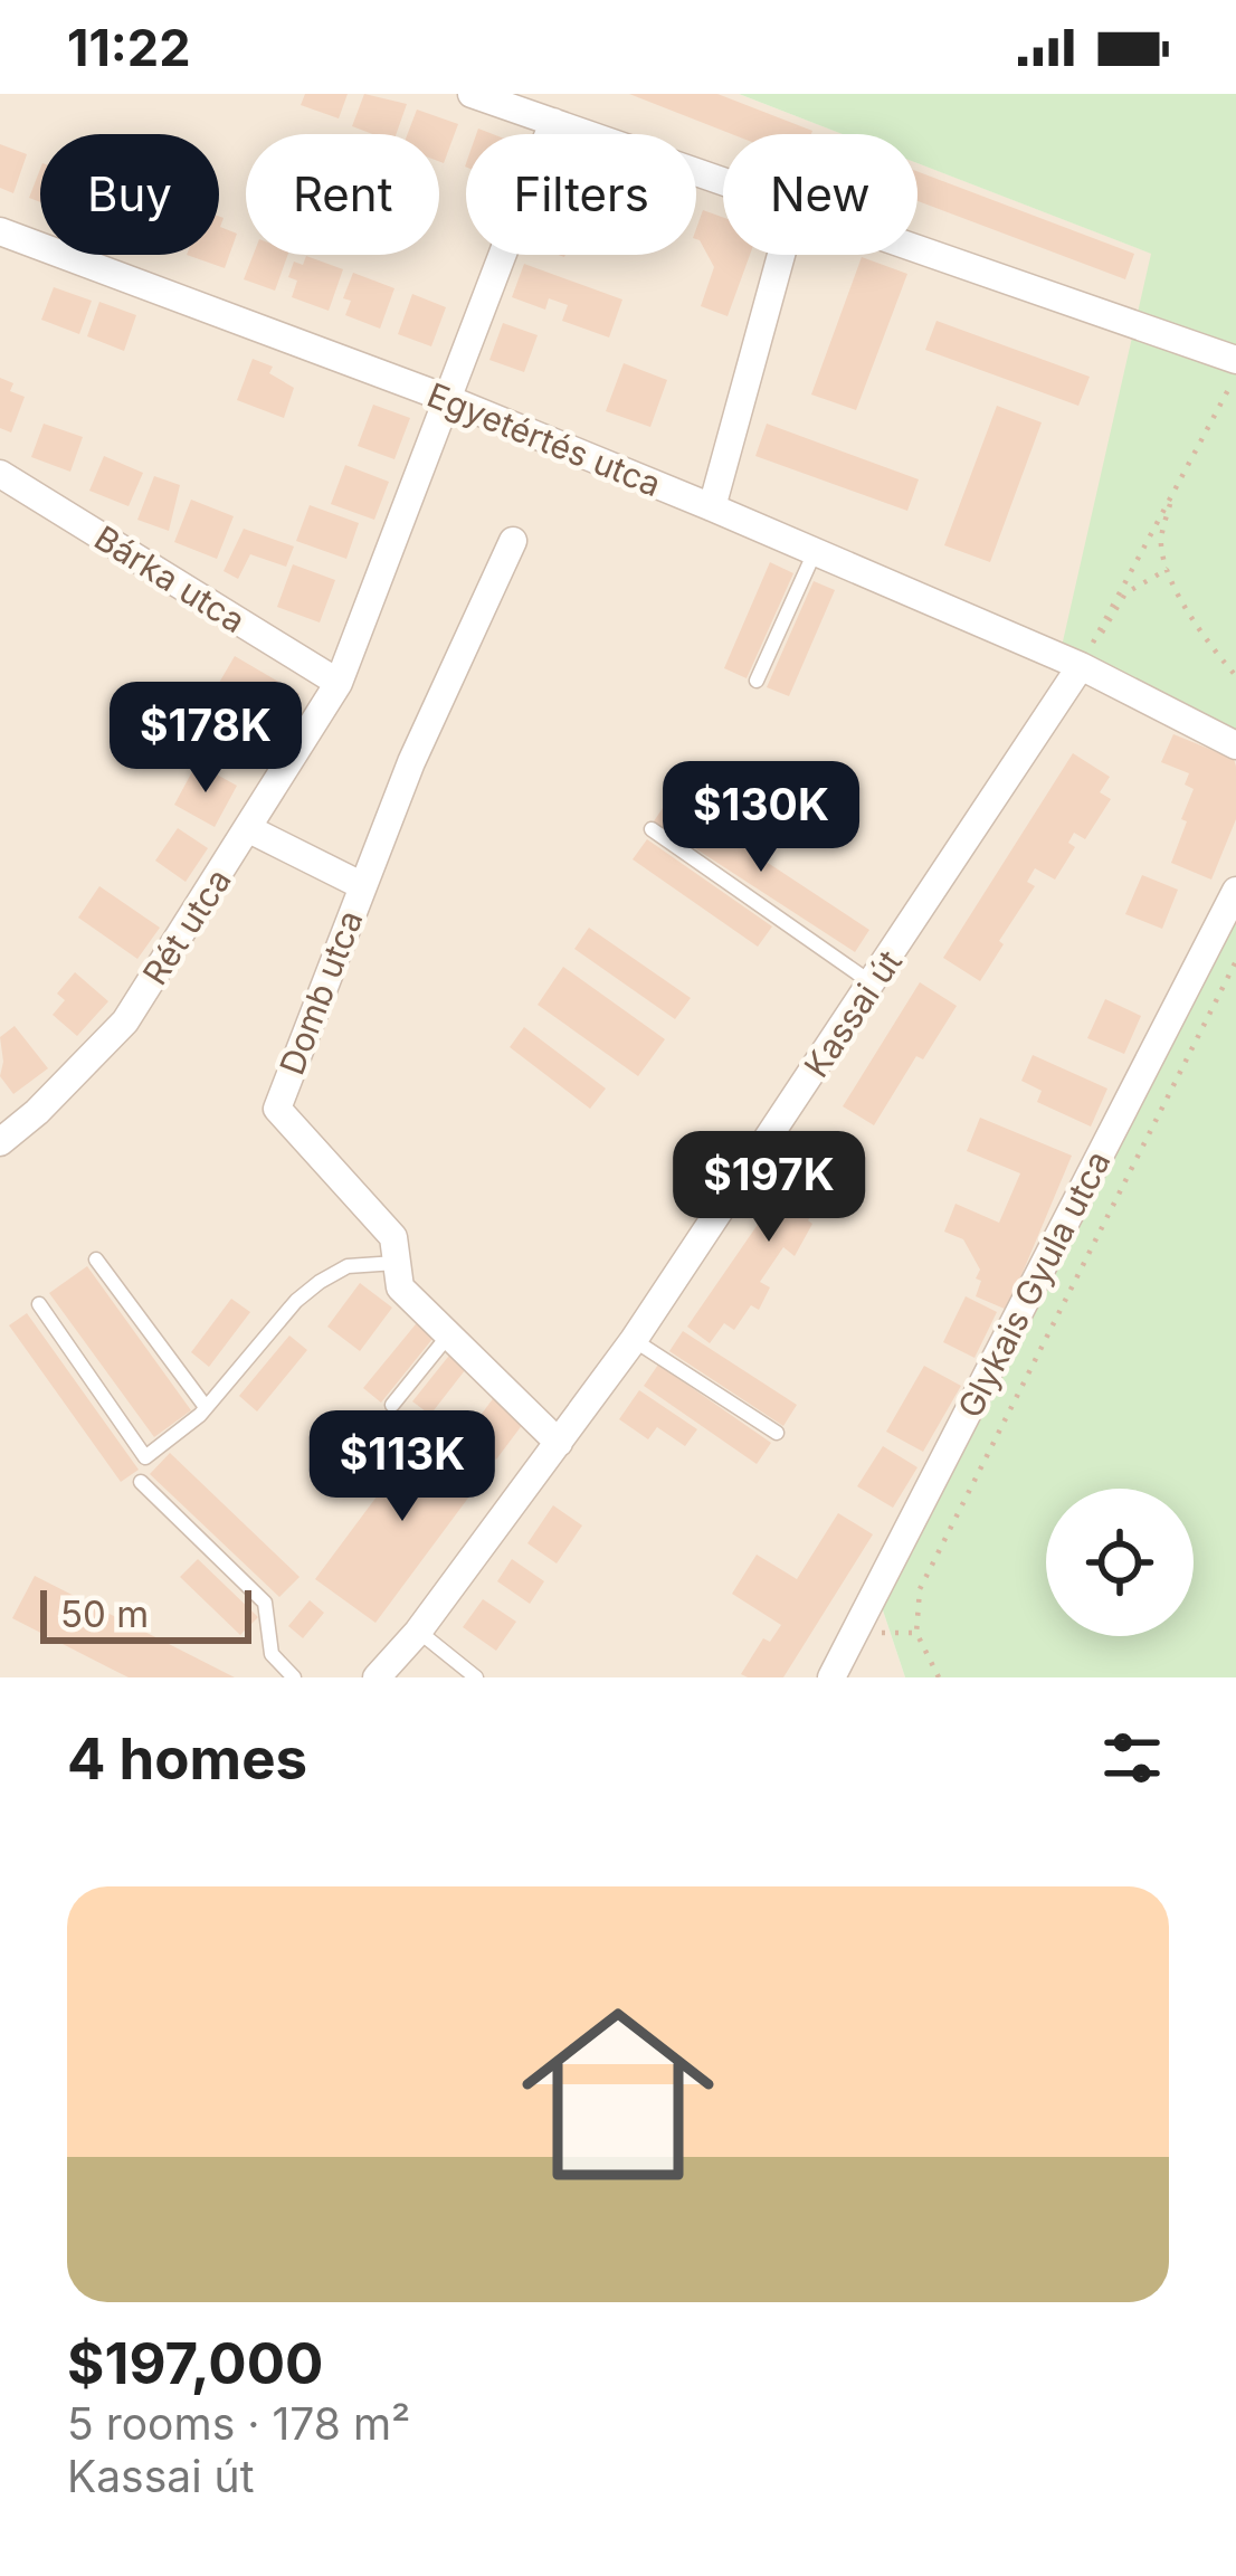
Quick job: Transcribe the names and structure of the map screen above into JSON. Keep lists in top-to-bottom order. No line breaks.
{"streets":{"street":["Egyetértés utca","Bárka utca","Rét utca","Domb utca","Kassai út","Glykais Gyula utca"]},"crossings":[["Egyetértés utca","Rét utca"],["Egyetértés utca","Kassai út"],["Bárka utca","Rét utca"],["Domb utca","Kassai út"]],"scale_bar":"50 m","page":{"status":"11:22","chip":["Buy","Rent","Filters","New"],"price":["$178K","$130K","$197K","$113K"],"scale":"50 m","heading":"4 homes","list":[{"name":"$197,000","note":"5 rooms · 178 m² · Kassai út"}]}}
